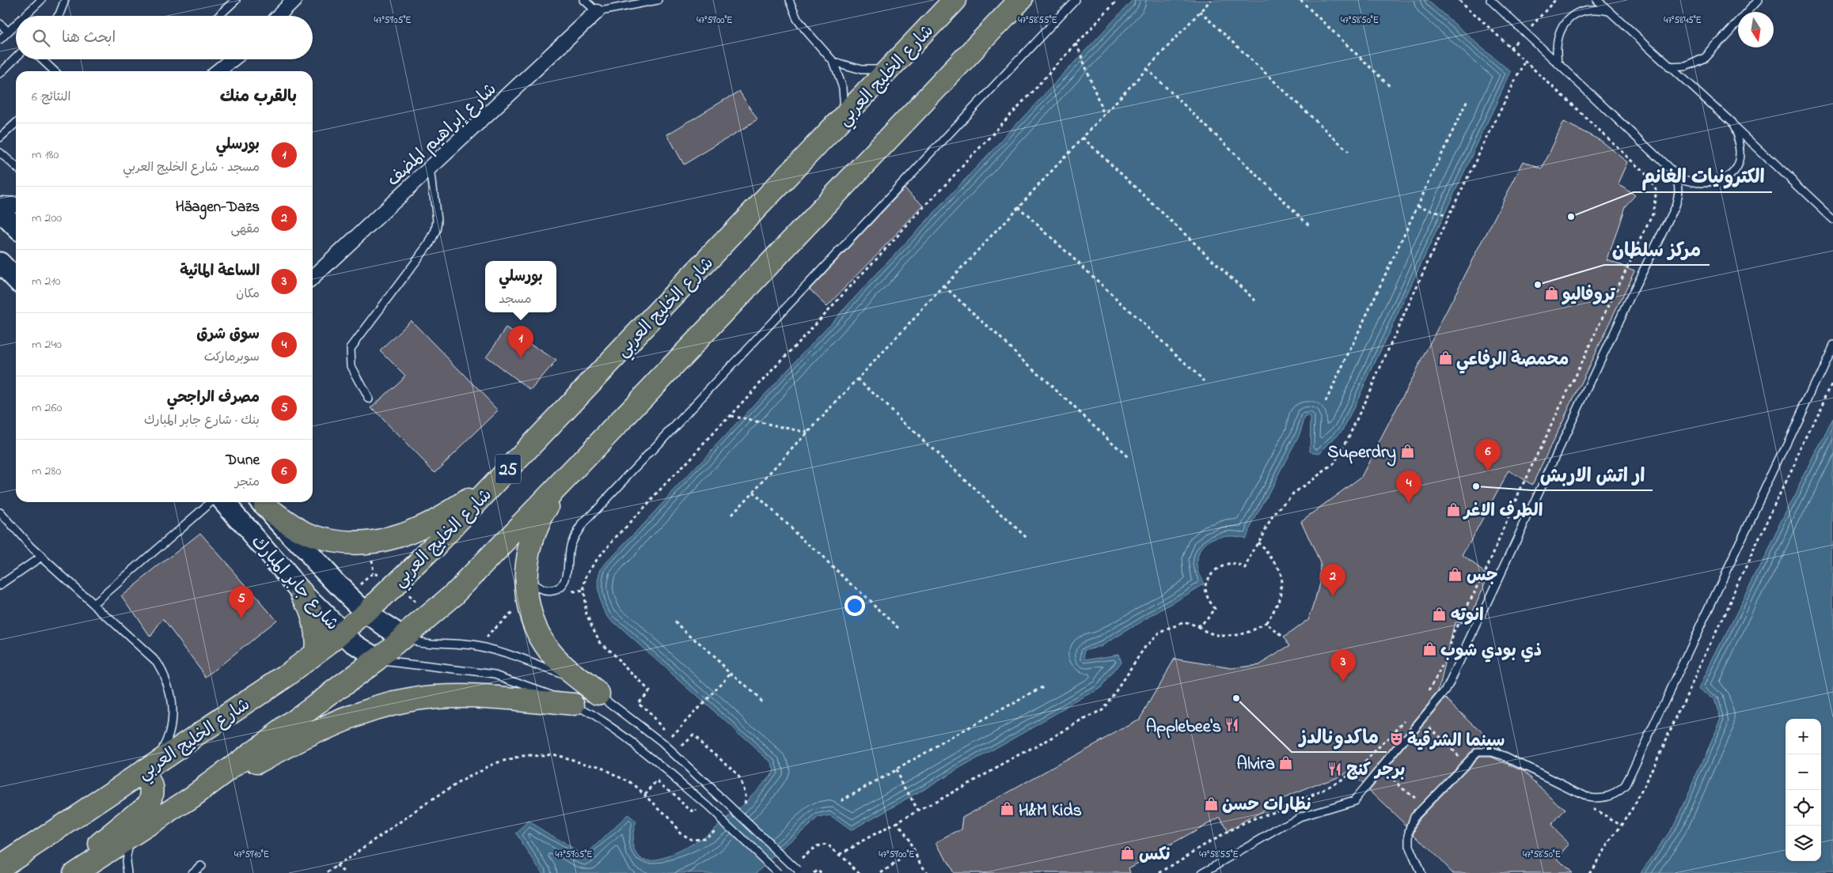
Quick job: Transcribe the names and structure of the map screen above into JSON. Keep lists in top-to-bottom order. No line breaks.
{"streets":{"main road":["شارع الخليج العربي","25","شارع جابر المبارك"],"street":["شارع إبراهيم المضف"]},"crossings":[["شارع الخليج العربي","شارع جابر المبارك"]],"places":{"other":["الكترونيات الغانم","مركز سلطان","ار اتش الاربش","ماكدونالدز"],"shop":["تروفاليو","محمصة الرفاعي","Superdry","الطرف الاغر","جس","انوته","ذي بودي شوب","Alvira","نظارات حسن","H&M Kids","نكس"],"restaurant":["Applebee's","برجر كنج"],"theatre":["سينما الشرقية"]},"north":"bottom","page":{"search":"ابحث هنا","heading":["بالقرب منك","النتائج: 6"],"list":[{"mark":"1","name":"بورسلي","note":"مسجد · شارع الخليج العربي","value":"180 m"},{"mark":"2","name":"Häagen-Dazs","note":"مقهى","value":"200 m"},{"mark":"3","name":"الساعة المائية","note":"مكان","value":"210 m"},{"mark":"4","name":"سوق شرق","note":"سوبرماركت","value":"240 m"},{"mark":"5","name":"مصرف الراجحي","note":"بنك · شارع جابر المبارك","value":"260 m"},{"mark":"6","name":"Dune","note":"متجر","value":"280 m"}],"popup":["بورسلي","مسجد"],"pins":["1","6","4","2","5","3"],"map_buttons":["+","−"]},"coordinates":["47°59'05\"E","47°59'00\"E","47°58'55\"E","47°58'50\"E","47°58'45\"E","47°59'10\"E"]}
